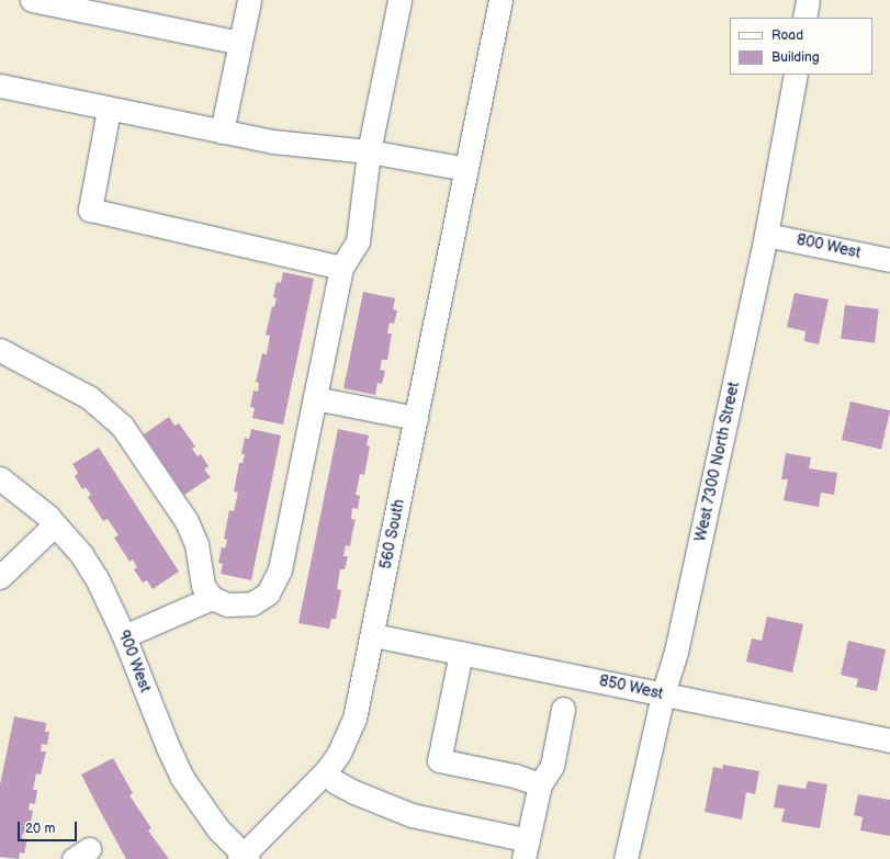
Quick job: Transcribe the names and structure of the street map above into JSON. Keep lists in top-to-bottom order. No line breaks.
{"streets":{"street":["800 West","West 7300 North Street","560 South","900 West","850 West"]},"crossings":[["800 West","West 7300 North Street"],["West 7300 North Street","850 West"],["560 South","900 West"],["560 South","850 West"]],"legend":["Road","Building"],"scale_bar":"20 m"}
